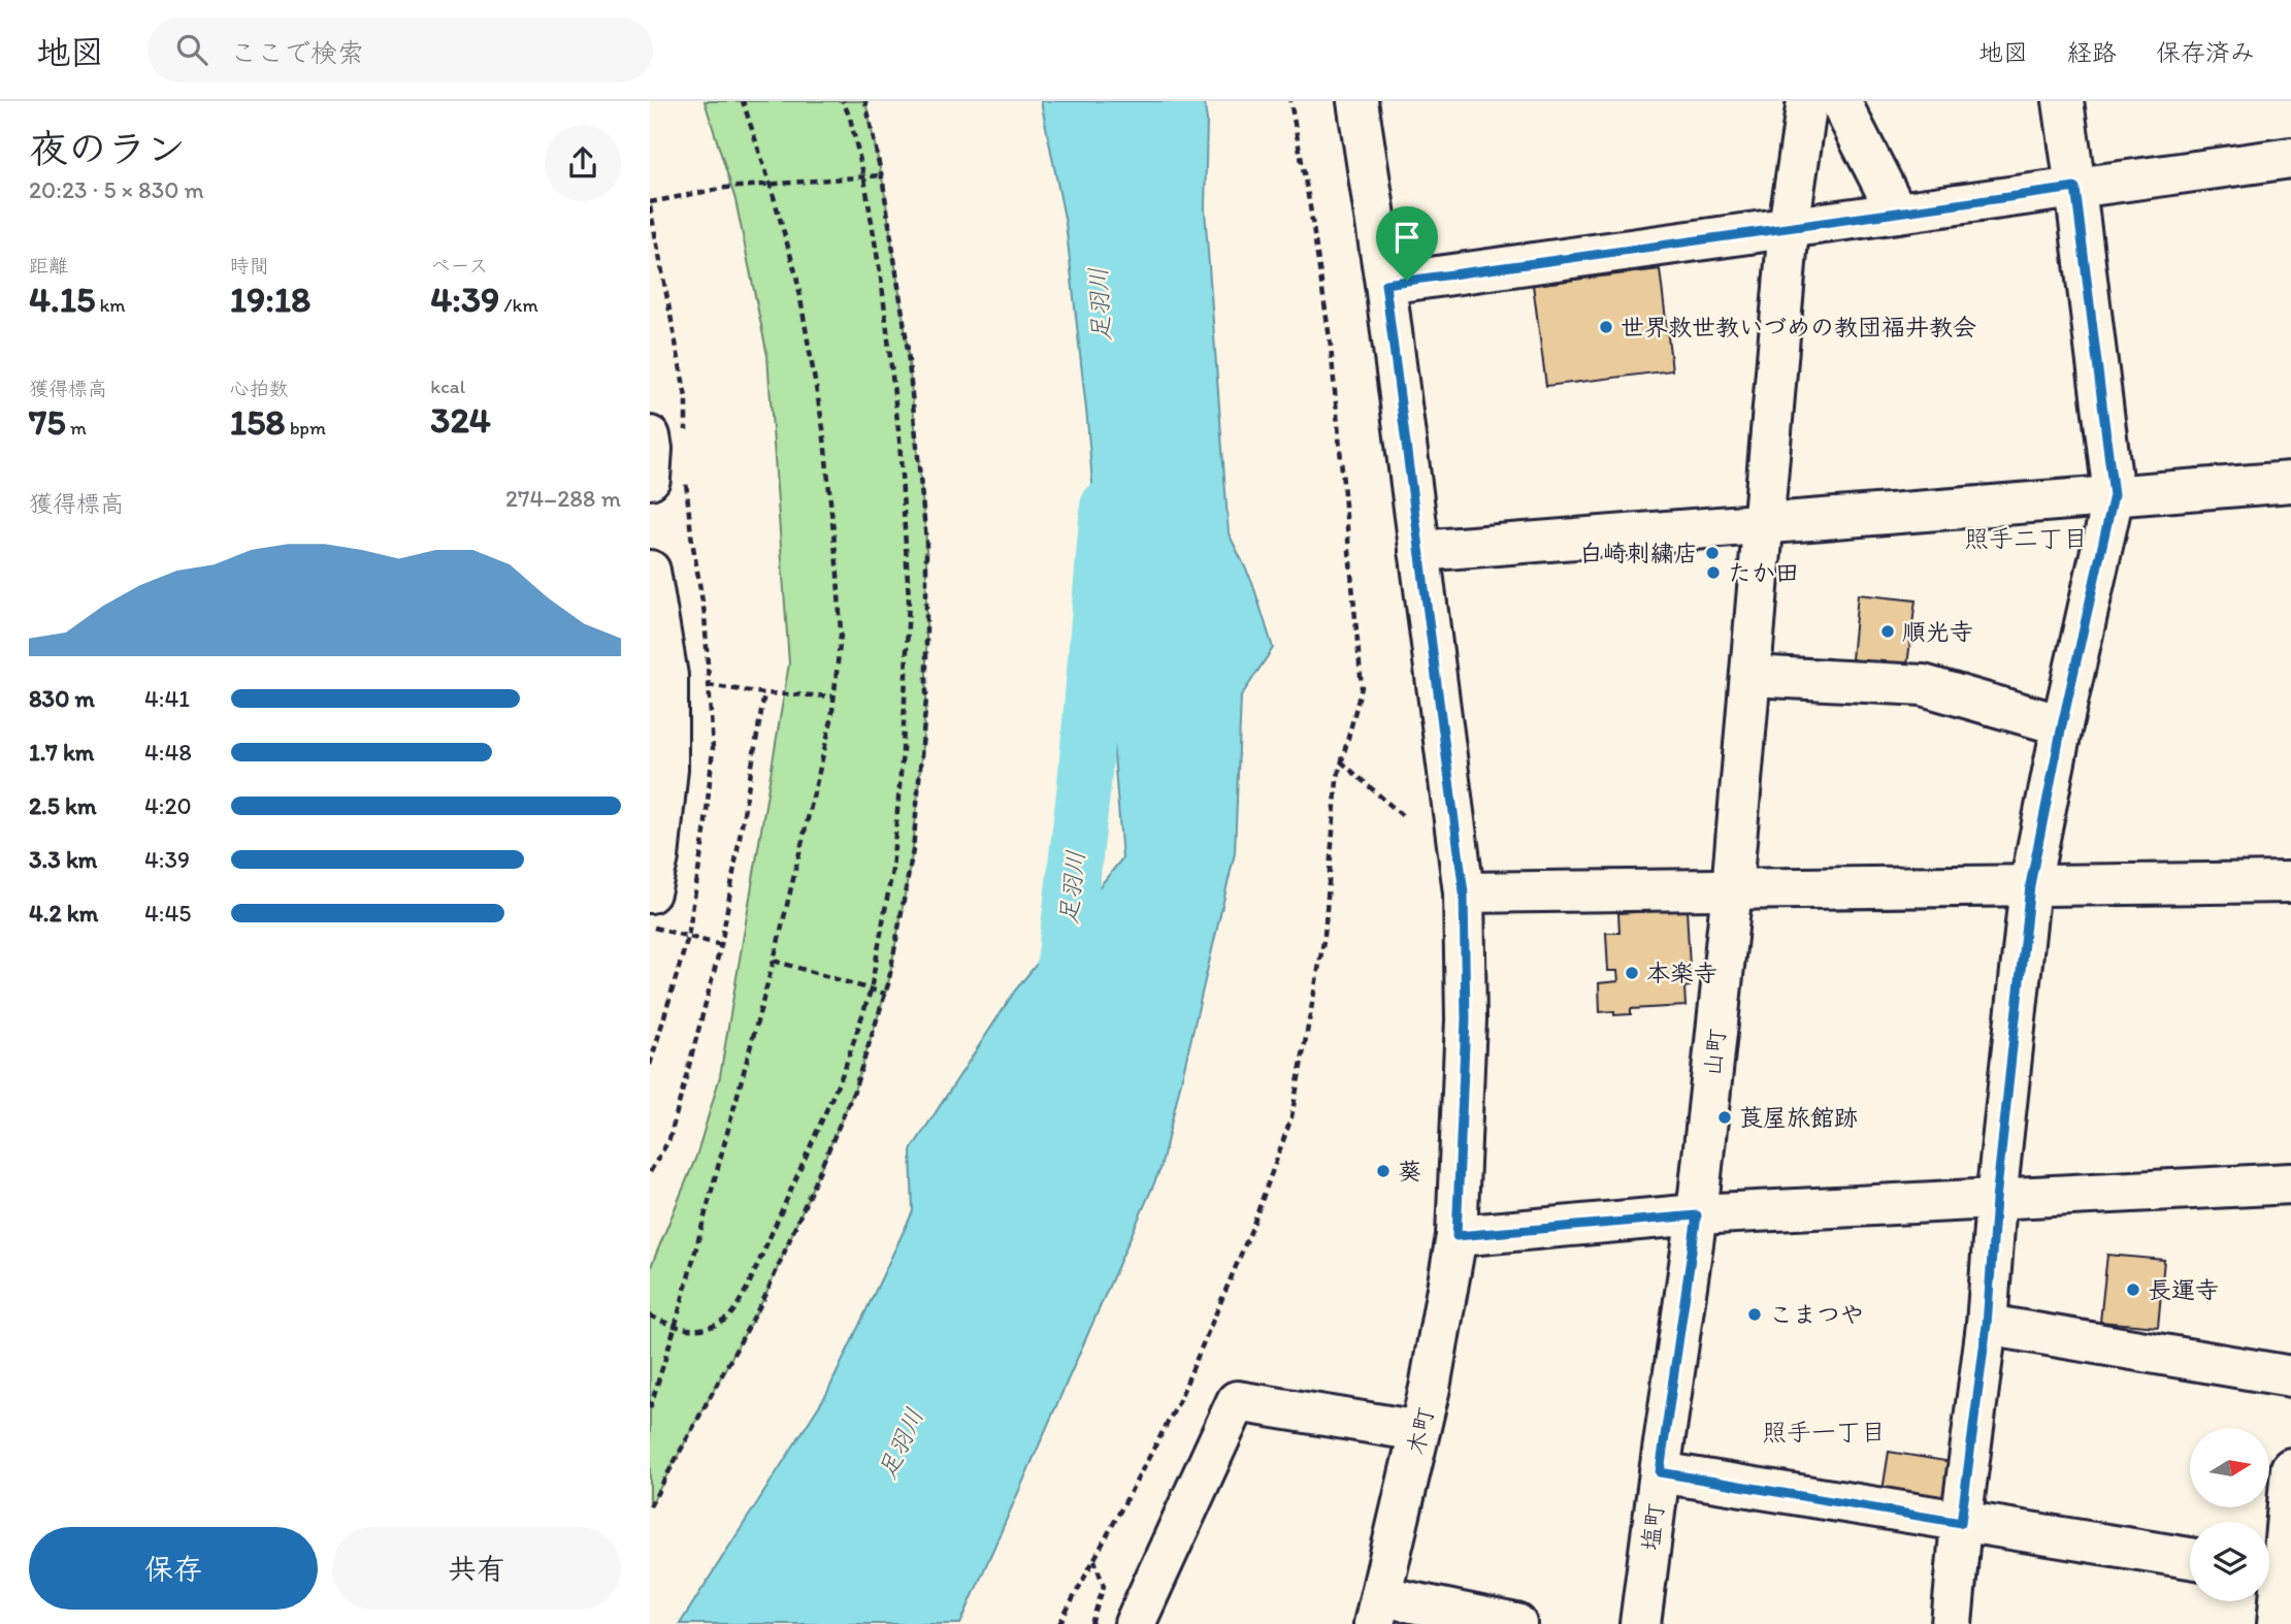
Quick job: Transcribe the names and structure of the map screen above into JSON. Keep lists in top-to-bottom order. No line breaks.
{"streets":{"street":["山町","木町","塩町"]},"crossings":[["山町","塩町"]],"districts":["照手二丁目","照手一丁目"],"water":["足羽川"],"places":["世界救世教いづめの教団福井教会","白崎刺繍店","たか田","順光寺","本楽寺","莨屋旅館跡","葵","長運寺","こまつや"],"north":"right","page":{"header":"地図","search":"ここで検索","nav":["地図","経路","保存済み"],"heading":["夜のラン","20:23 · 5 × 830 m"],"stats":[["距離","4.15 km"],["時間","19:18"],["ペース","4:39 /km"],["獲得標高","75 m"],["心拍数","158 bpm"],["kcal","324"]],"chart":["獲得標高","274–288 m"],"list":[{"name":"830 m","note":"4:41"},{"name":"1.7 km","note":"4:48"},{"name":"2.5 km","note":"4:20"},{"name":"3.3 km","note":"4:39"},{"name":"4.2 km","note":"4:45"}],"buttons":["保存","共有"]}}
